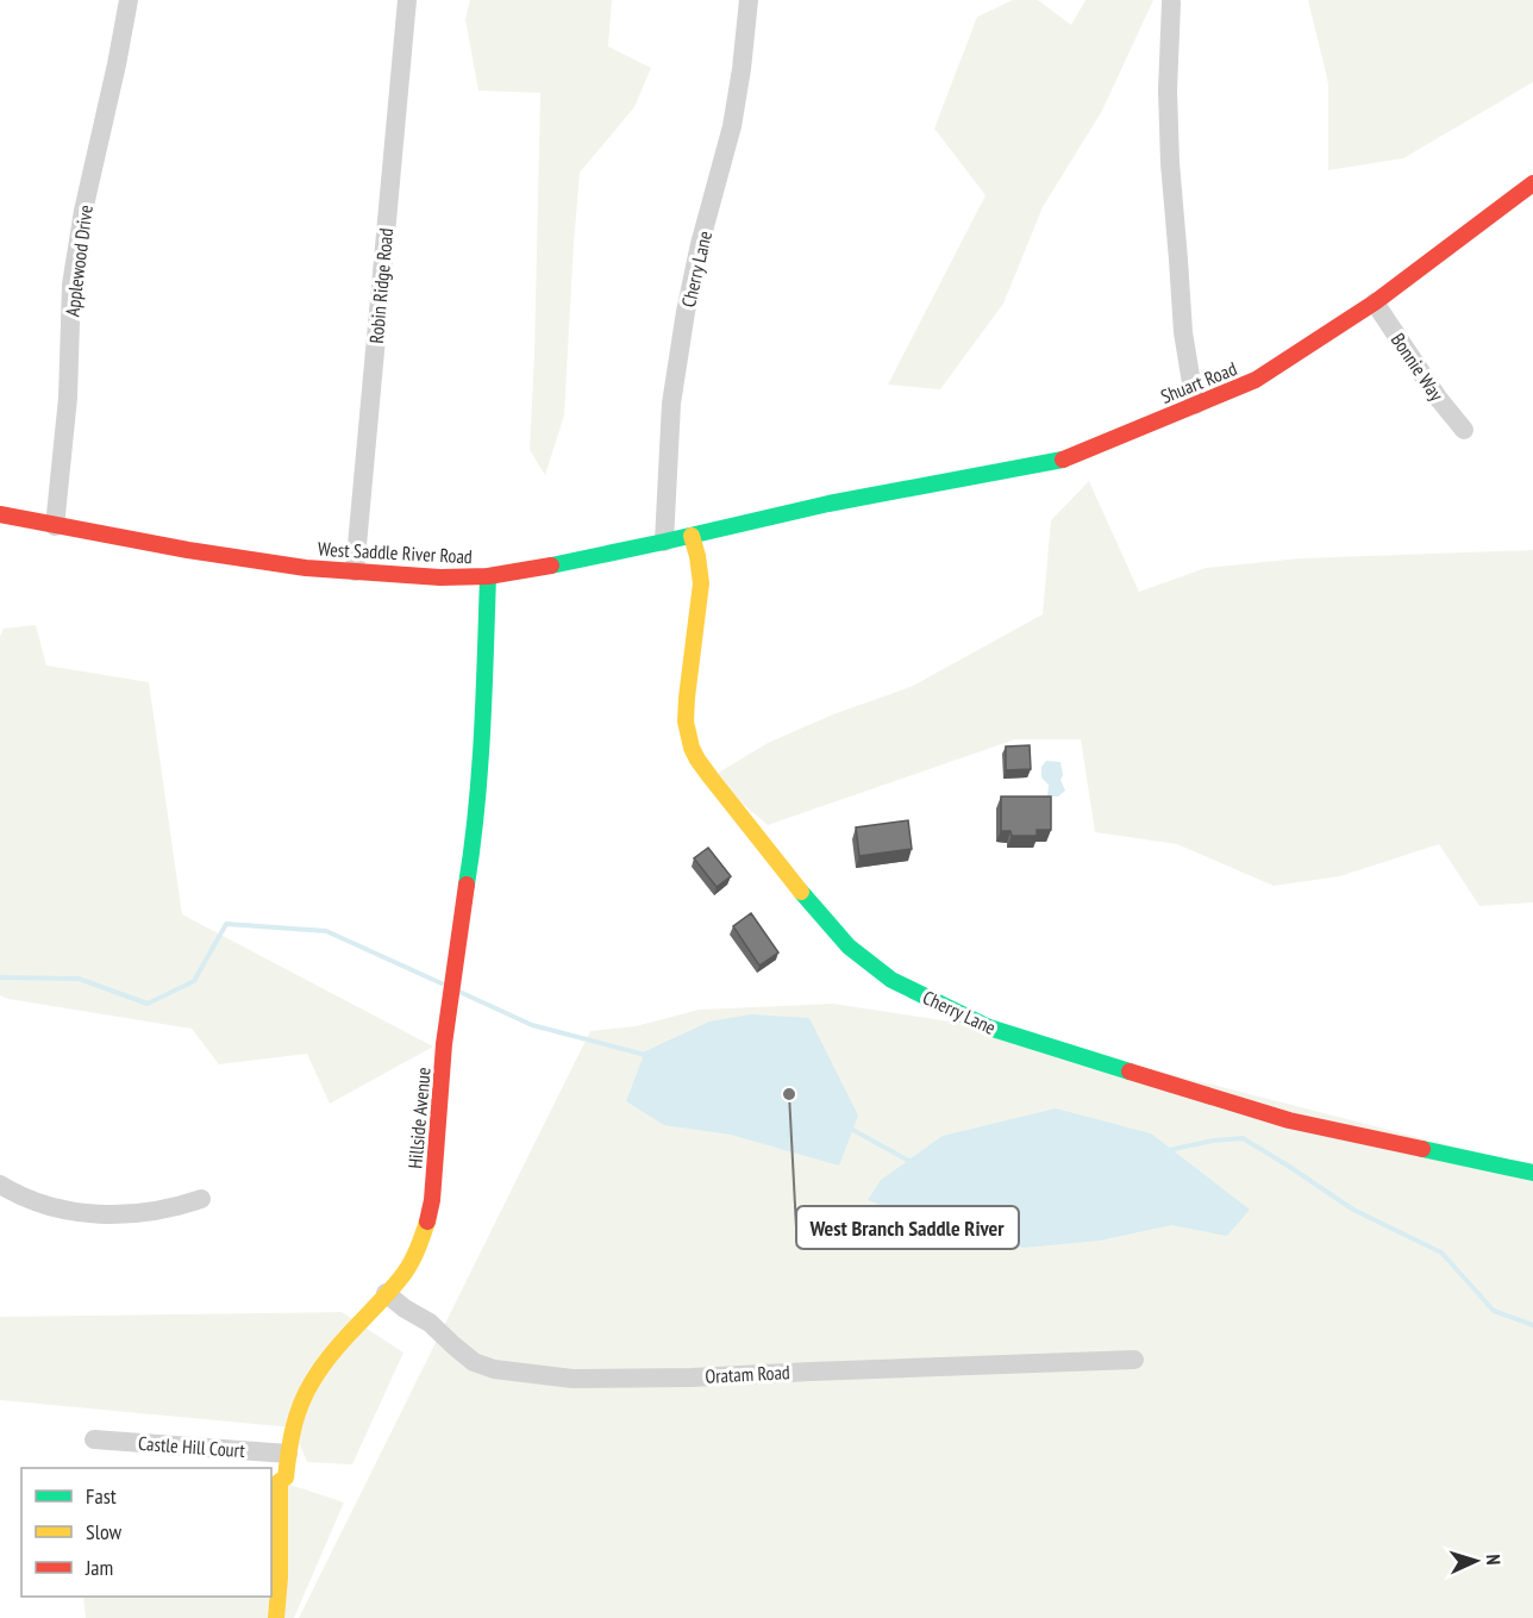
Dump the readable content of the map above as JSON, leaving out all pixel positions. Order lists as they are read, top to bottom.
{
  "streets": {
    "street": [
      "Applewood Drive",
      "Cherry Lane",
      "Robin Ridge Road",
      "Bonnie Way",
      "Shuart Road",
      "West Saddle River Road",
      "Hillside Avenue",
      "Oratam Road",
      "Castle Hill Court"
    ]
  },
  "crossings": [
    ["Applewood Drive", "West Saddle River Road"],
    ["Cherry Lane", "West Saddle River Road"],
    ["Robin Ridge Road", "West Saddle River Road"],
    ["Bonnie Way", "Shuart Road"],
    ["Shuart Road", "West Saddle River Road"],
    ["West Saddle River Road", "Hillside Avenue"],
    ["Hillside Avenue", "Oratam Road"],
    ["Hillside Avenue", "Castle Hill Court"]
  ],
  "places": ["West Branch Saddle River"],
  "legend": ["Fast", "Slow", "Jam"],
  "north": "right"
}
